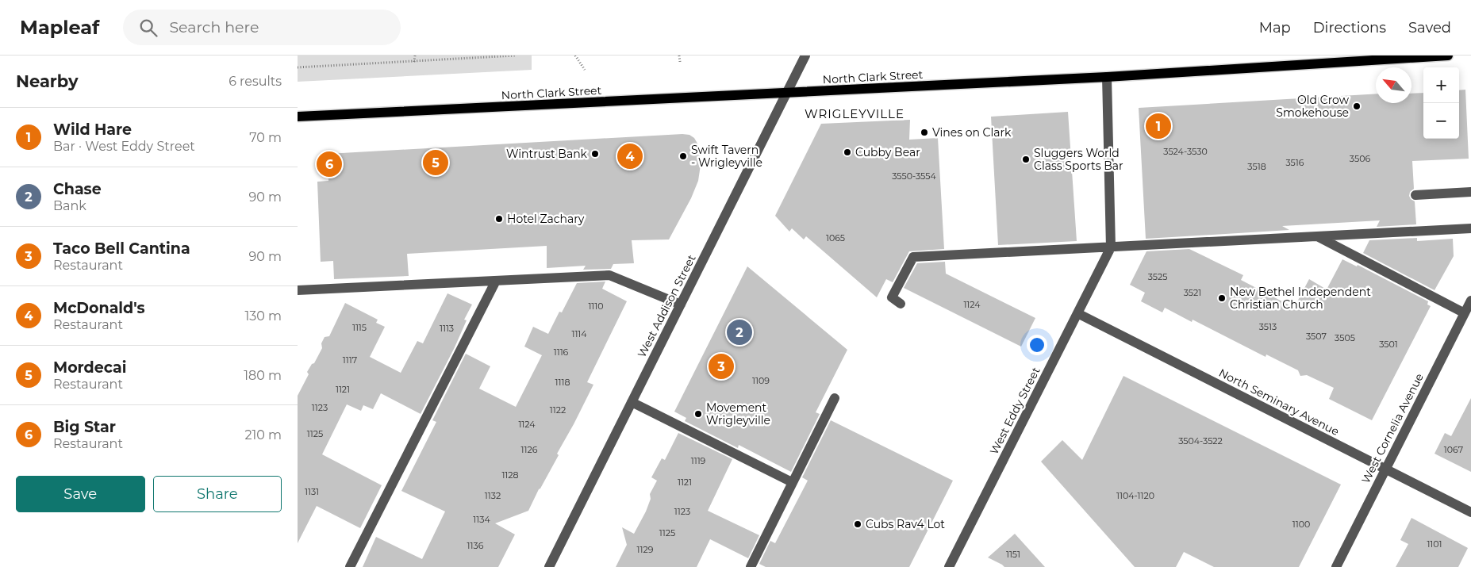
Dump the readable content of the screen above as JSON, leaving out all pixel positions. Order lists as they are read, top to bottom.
{
  "streets": {
    "main road": ["North Clark Street"],
    "street": [
      "West Addison Street",
      "North Seminary Avenue",
      "West Eddy Street",
      "West Cornelia Avenue"
    ]
  },
  "crossings": [
    ["North Clark Street", "West Addison Street"],
    ["North Clark Street", "West Eddy Street"],
    ["North Seminary Avenue", "West Eddy Street"],
    ["North Seminary Avenue", "West Cornelia Avenue"]
  ],
  "districts": ["WRIGLEYVILLE"],
  "places": [
    "Old Crow Smokehouse",
    "Vines on Clark",
    "Cubby Bear",
    "Wintrust Bank",
    "Swift Tavern - Wrigleyville",
    "Sluggers World Class Sports Bar",
    "Hotel Zachary",
    "New Bethel Independent Christian Church",
    "Movement Wrigleyville",
    "Cubs Rav4 Lot"
  ],
  "house_numbers": [
    "3524-3530",
    "3506",
    "3516",
    "3518",
    "3550-3554",
    "1065",
    "3525",
    "3521",
    "1124",
    "1110",
    "3513",
    "1115",
    "1113",
    "1114",
    "3507",
    "3505",
    "3501",
    "1116",
    "1117",
    "1109",
    "1118",
    "1121",
    "1123",
    "1122",
    "1124",
    "1125",
    "3504-3522",
    "1126",
    "1067",
    "1119",
    "1128",
    "1121",
    "1131",
    "1132",
    "1104-1120",
    "1123",
    "1134",
    "1100",
    "1125",
    "1101",
    "1136",
    "1129",
    "1151"
  ],
  "north": "top left",
  "page": {
    "header": "Mapleaf",
    "search": "Search here",
    "nav": ["Map", "Directions", "Saved"],
    "heading": ["Nearby", "6 results"],
    "map_buttons": ["+", "−"],
    "list": [
      {
        "mark": "1",
        "name": "Wild Hare",
        "note": "Bar · West Eddy Street",
        "value": "70 m"
      },
      {
        "mark": "2",
        "name": "Chase",
        "note": "Bank",
        "value": "90 m"
      },
      {
        "mark": "3",
        "name": "Taco Bell Cantina",
        "note": "Restaurant",
        "value": "90 m"
      },
      {
        "mark": "4",
        "name": "McDonald's",
        "note": "Restaurant",
        "value": "130 m"
      },
      {
        "mark": "5",
        "name": "Mordecai",
        "note": "Restaurant",
        "value": "180 m"
      },
      {
        "mark": "6",
        "name": "Big Star",
        "note": "Restaurant",
        "value": "210 m"
      }
    ],
    "pins": [
      "1",
      "4",
      "5",
      "6",
      "2",
      "3"
    ],
    "buttons": ["Save", "Share"]
  }
}
